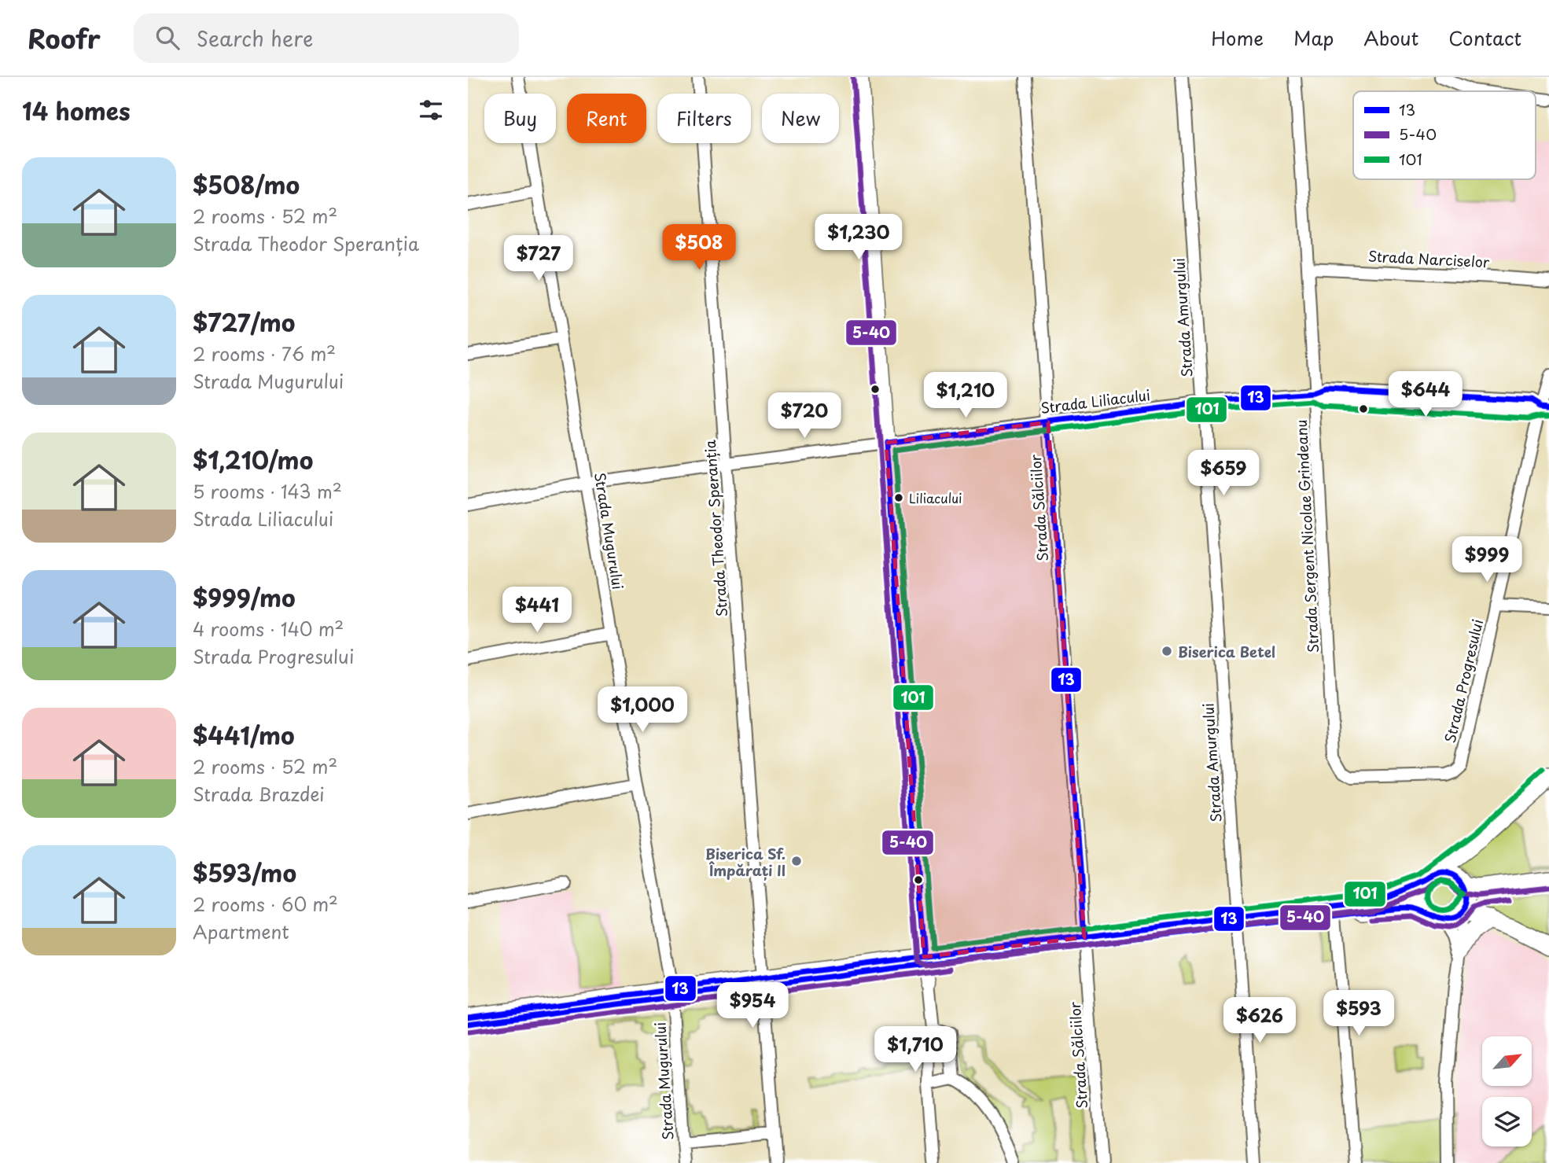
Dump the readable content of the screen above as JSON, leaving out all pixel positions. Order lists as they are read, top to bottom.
{
  "streets": {
    "street": [
      "Strada Narciselor",
      "Strada Amurgului",
      "Strada Liliacului",
      "Strada Sălciilor",
      "Strada Theodor Speranția",
      "Strada Mugurului",
      "Strada Sergent Nicolae Grindeanu",
      "Strada Progresului"
    ]
  },
  "crossings": [
    ["Strada Narciselor", "Strada Sergent Nicolae Grindeanu"],
    ["Strada Amurgului", "Strada Liliacului"],
    ["Strada Liliacului", "Strada Sălciilor"],
    ["Strada Liliacului", "Strada Theodor Speranția"],
    ["Strada Liliacului", "Strada Mugurului"],
    ["Strada Liliacului", "Strada Sergent Nicolae Grindeanu"],
    ["Strada Liliacului", "Strada Progresului"],
    ["Strada Sergent Nicolae Grindeanu", "Strada Progresului"]
  ],
  "places": ["Liliacului", "Biserica Betel", "Biserica Sf. Împărați II"],
  "lines": ["transit line 5-40", "transit line 13", "transit line 101"],
  "legend": ["13", "5-40", "101"],
  "north": "top right",
  "page": {
    "header": "Roofr",
    "search": "Search here",
    "nav": [
      "Home",
      "Map",
      "About",
      "Contact"
    ],
    "heading": "14 homes",
    "chip": [
      "Buy",
      "Rent",
      "Filters",
      "New"
    ],
    "list": [
      {
        "name": "$508/mo",
        "note": "2 rooms · 52 m² · Strada Theodor Speranția"
      },
      {
        "name": "$727/mo",
        "note": "2 rooms · 76 m² · Strada Mugurului"
      },
      {
        "name": "$1,210/mo",
        "note": "5 rooms · 143 m² · Strada Liliacului"
      },
      {
        "name": "$999/mo",
        "note": "4 rooms · 140 m² · Strada Progresului"
      },
      {
        "name": "$441/mo",
        "note": "2 rooms · 52 m² · Strada Brazdei"
      },
      {
        "name": "$593/mo",
        "note": "2 rooms · 60 m² · Apartment"
      }
    ],
    "price": [
      "$1,230",
      "$508",
      "$727",
      "$644",
      "$1,210",
      "$720",
      "$659",
      "$999",
      "$441",
      "$1,000",
      "$954",
      "$593",
      "$626",
      "$1,710"
    ]
  }
}
